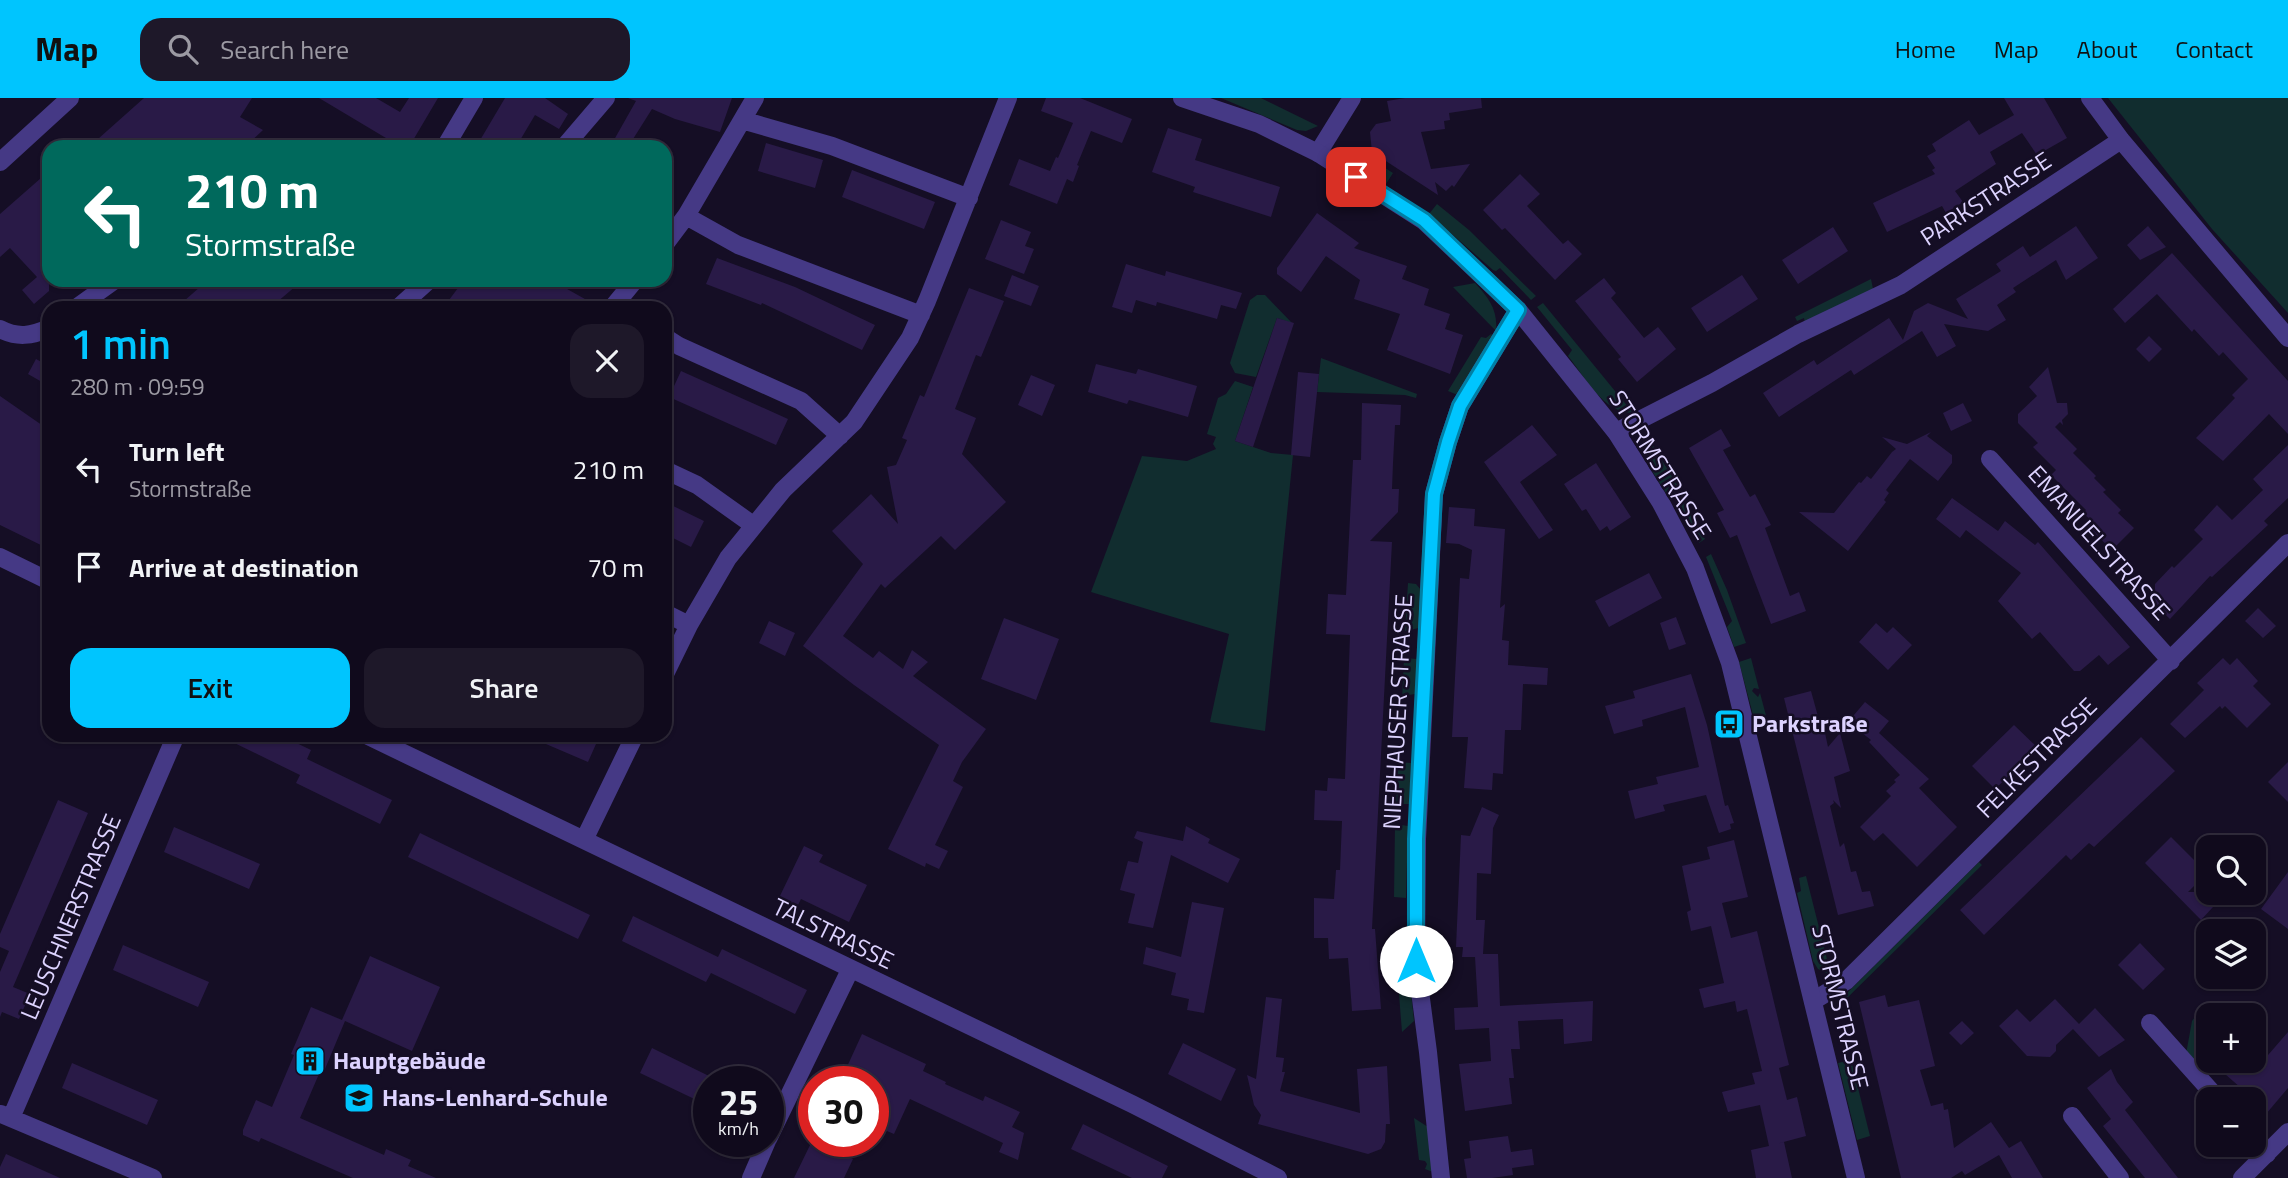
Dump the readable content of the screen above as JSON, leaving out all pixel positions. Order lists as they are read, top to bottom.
{
  "streets": {
    "street": [
      "PARKSTRASSE",
      "STORMSTRASSE",
      "EMANUELSTRASSE",
      "NIEPHAUSER STRASSE",
      "FELKESTRASSE",
      "LEUSCHNERSTRASSE",
      "TALSTRASSE"
    ]
  },
  "crossings": [
    ["PARKSTRASSE", "STORMSTRASSE"],
    ["STORMSTRASSE", "NIEPHAUSER STRASSE"],
    ["STORMSTRASSE", "FELKESTRASSE"],
    ["EMANUELSTRASSE", "FELKESTRASSE"]
  ],
  "places": {
    "bus stop": ["Parkstraße"],
    "building": ["Hauptgebäude"],
    "school or university": ["Hans-Lenhard-Schule"]
  },
  "page": {
    "header": "Map",
    "search": "Search here",
    "nav": [
      "Home",
      "Map",
      "About",
      "Contact"
    ],
    "turn": ["210 m", "Stormstraße"],
    "heading": ["1 min", "280 m · 09:59"],
    "list": [
      {
        "name": "Turn left",
        "note": "Stormstraße",
        "value": "210 m"
      },
      {
        "name": "Arrive at destination",
        "value": "70 m"
      }
    ],
    "buttons": ["Exit", "Share"],
    "map_buttons": ["+", "−"],
    "speed": "25 km/h",
    "limit": "30"
  }
}
